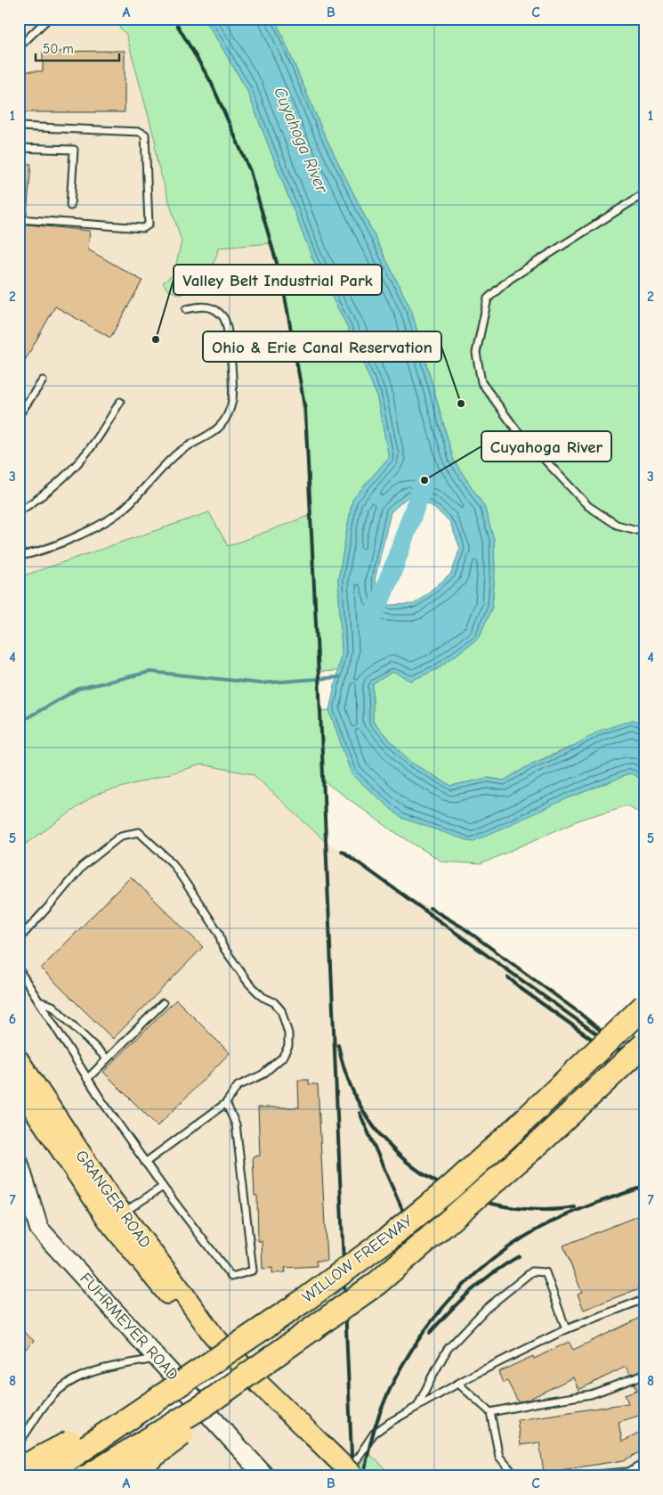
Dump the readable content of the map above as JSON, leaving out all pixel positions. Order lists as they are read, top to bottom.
{
  "streets": {
    "highway": ["WILLOW FREEWAY"],
    "main road": ["GRANGER ROAD"],
    "street": ["FUHRMEYER ROAD"]
  },
  "water": ["Cuyahoga River"],
  "places": ["Valley Belt Industrial Park", "Ohio & Erie Canal Reservation", "Cuyahoga River"],
  "scale_bar": "50 m",
  "grid": {
    "columns": ["A", "B", "C"],
    "rows": [
      "1",
      "2",
      "3",
      "4",
      "5",
      "6",
      "7",
      "8"
    ]
  }
}
